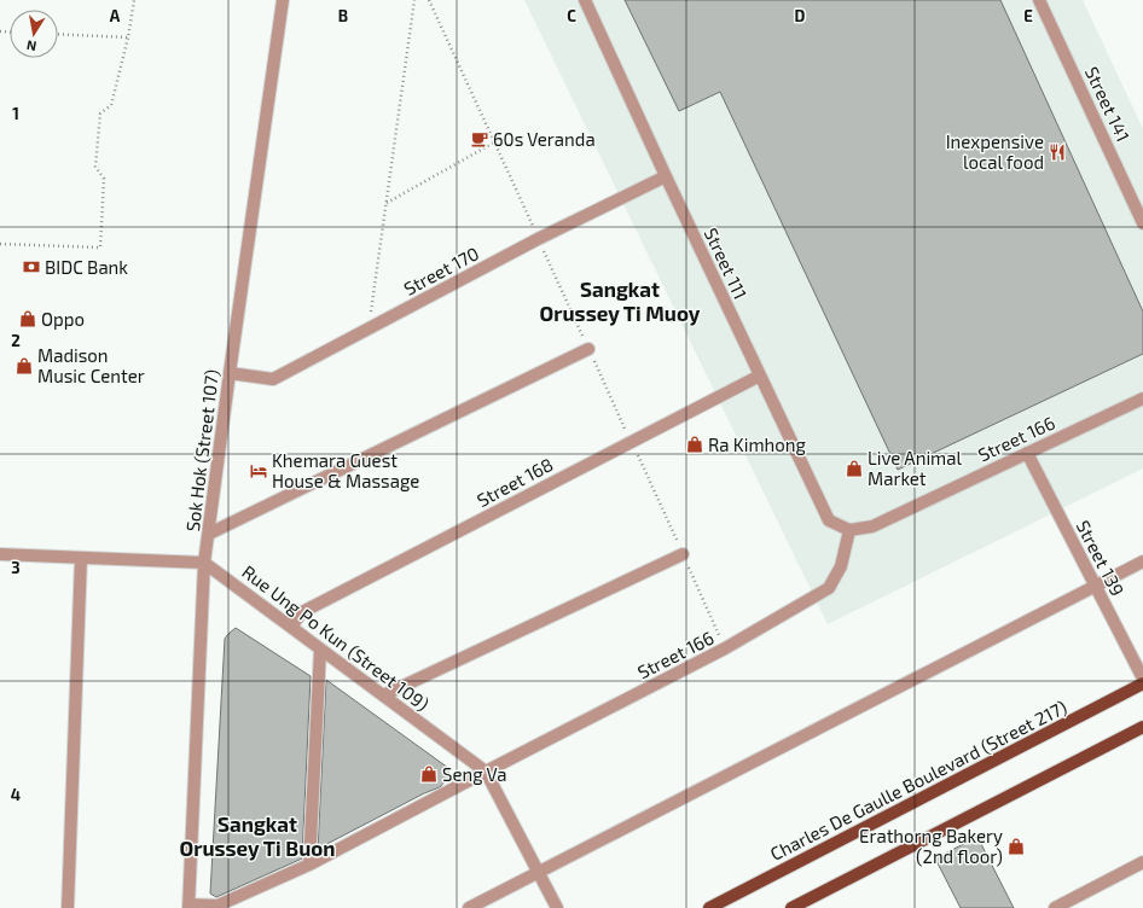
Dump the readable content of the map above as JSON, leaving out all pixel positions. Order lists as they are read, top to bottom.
{
  "streets": {
    "main road": ["Charles De Gaulle Boulevard (Street 217)"],
    "street": [
      "Street 141",
      "Street 111",
      "Street 170",
      "Street 166",
      "Sok Hok (Street 107)",
      "Street 168",
      "Street 139",
      "Rue Ung Po Kun (Street 109)"
    ]
  },
  "crossings": [
    ["Street 111", "Street 170"],
    ["Street 111", "Street 166"],
    ["Street 111", "Street 168"],
    ["Street 170", "Sok Hok (Street 107)"],
    ["Street 166", "Sok Hok (Street 107)"],
    ["Street 166", "Street 139"],
    ["Street 166", "Rue Ung Po Kun (Street 109)"],
    ["Sok Hok (Street 107)", "Rue Ung Po Kun (Street 109)"],
    ["Street 168", "Rue Ung Po Kun (Street 109)"]
  ],
  "districts": ["Sangkat Orussey Ti Muoy", "Sangkat Orussey Ti Buon"],
  "places": {
    "cafe": ["60s Veranda"],
    "restaurant": ["Inexpensive local food"],
    "bank": ["BIDC Bank"],
    "shop": [
      "Oppo",
      "Madison Music Center",
      "Ra Kimhong",
      "Live Animal Market",
      "Seng Va",
      "Erathorng Bakery (2nd floor)"
    ],
    "hotel": ["Khemara Guest House & Massage"]
  },
  "north": "bottom",
  "grid": {
    "columns": [
      "A",
      "B",
      "C",
      "D",
      "E"
    ],
    "rows": [
      "1",
      "2",
      "3",
      "4"
    ]
  }
}
